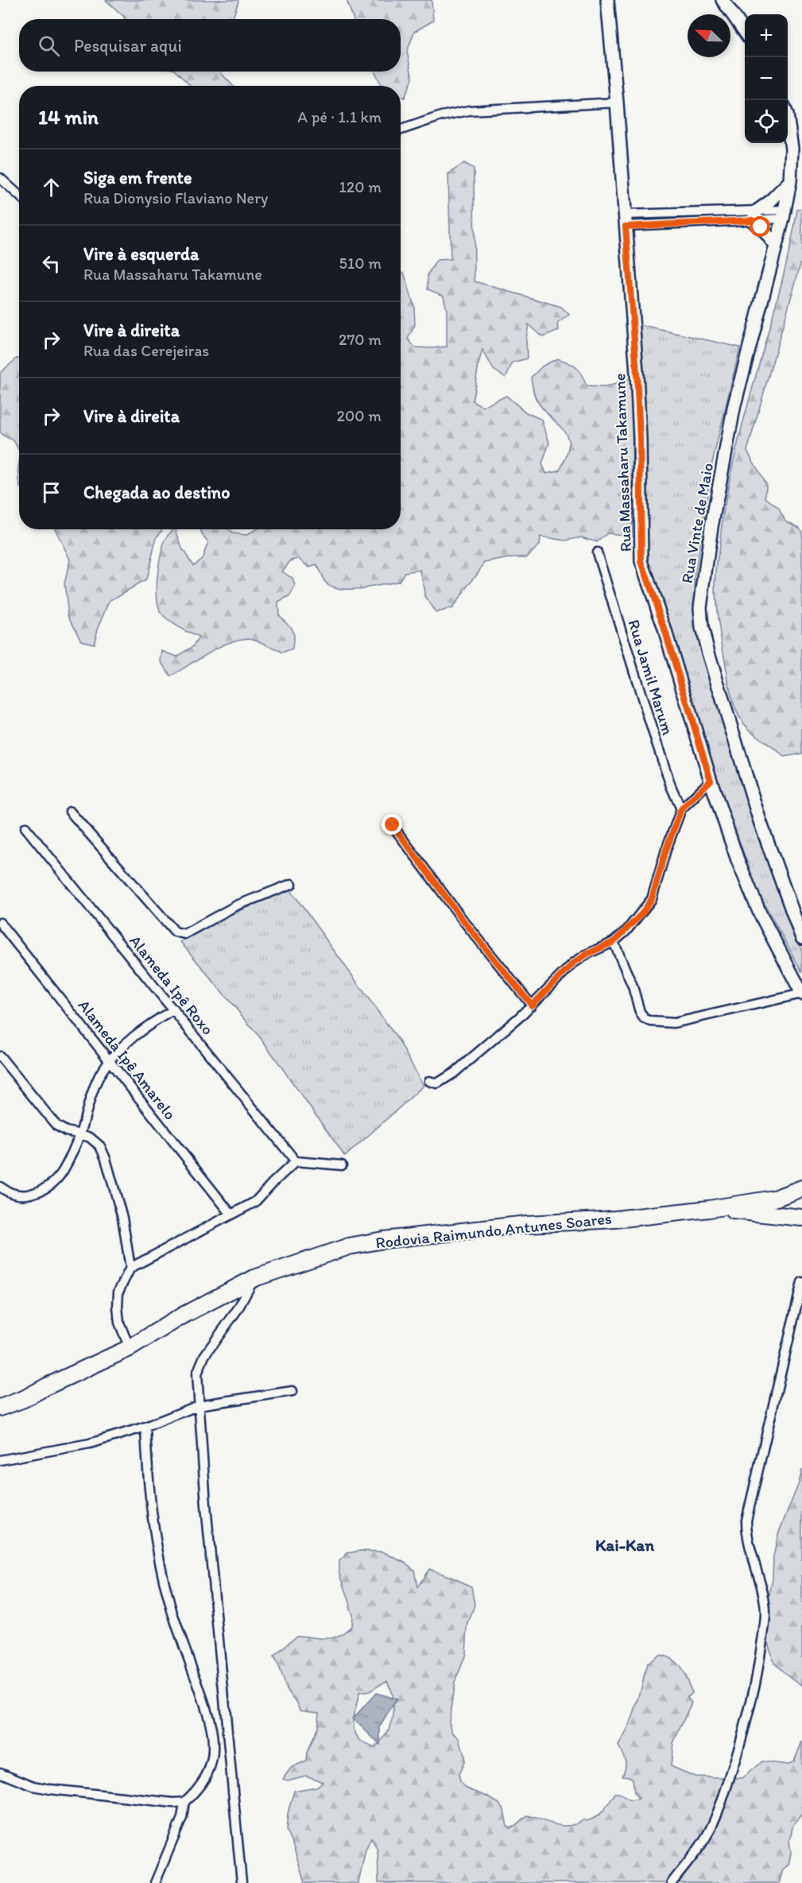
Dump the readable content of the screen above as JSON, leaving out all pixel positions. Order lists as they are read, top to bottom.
{
  "streets": {
    "highway": ["Rodovia Raimundo Antunes Soares"],
    "street": [
      "Rua Massaharu Takamune",
      "Rua Vinte de Maio",
      "Rua Jamil Marum",
      "Alameda Ipê Roxo",
      "Alameda Ipê Amarelo"
    ]
  },
  "districts": ["Kai-Kan"],
  "north": "top left",
  "page": {
    "map_buttons": ["+", "−"],
    "search": "Pesquisar aqui",
    "heading": ["14 min", "A pé · 1.1 km"],
    "list": [
      ["Siga em frente", "Rua Dionysio Flaviano Nery", "120 m"],
      ["Vire à esquerda", "Rua Massaharu Takamune", "510 m"],
      ["Vire à direita", "Rua das Cerejeiras", "270 m"],
      ["Vire à direita", "200 m"],
      "Chegada ao destino"
    ]
  }
}
